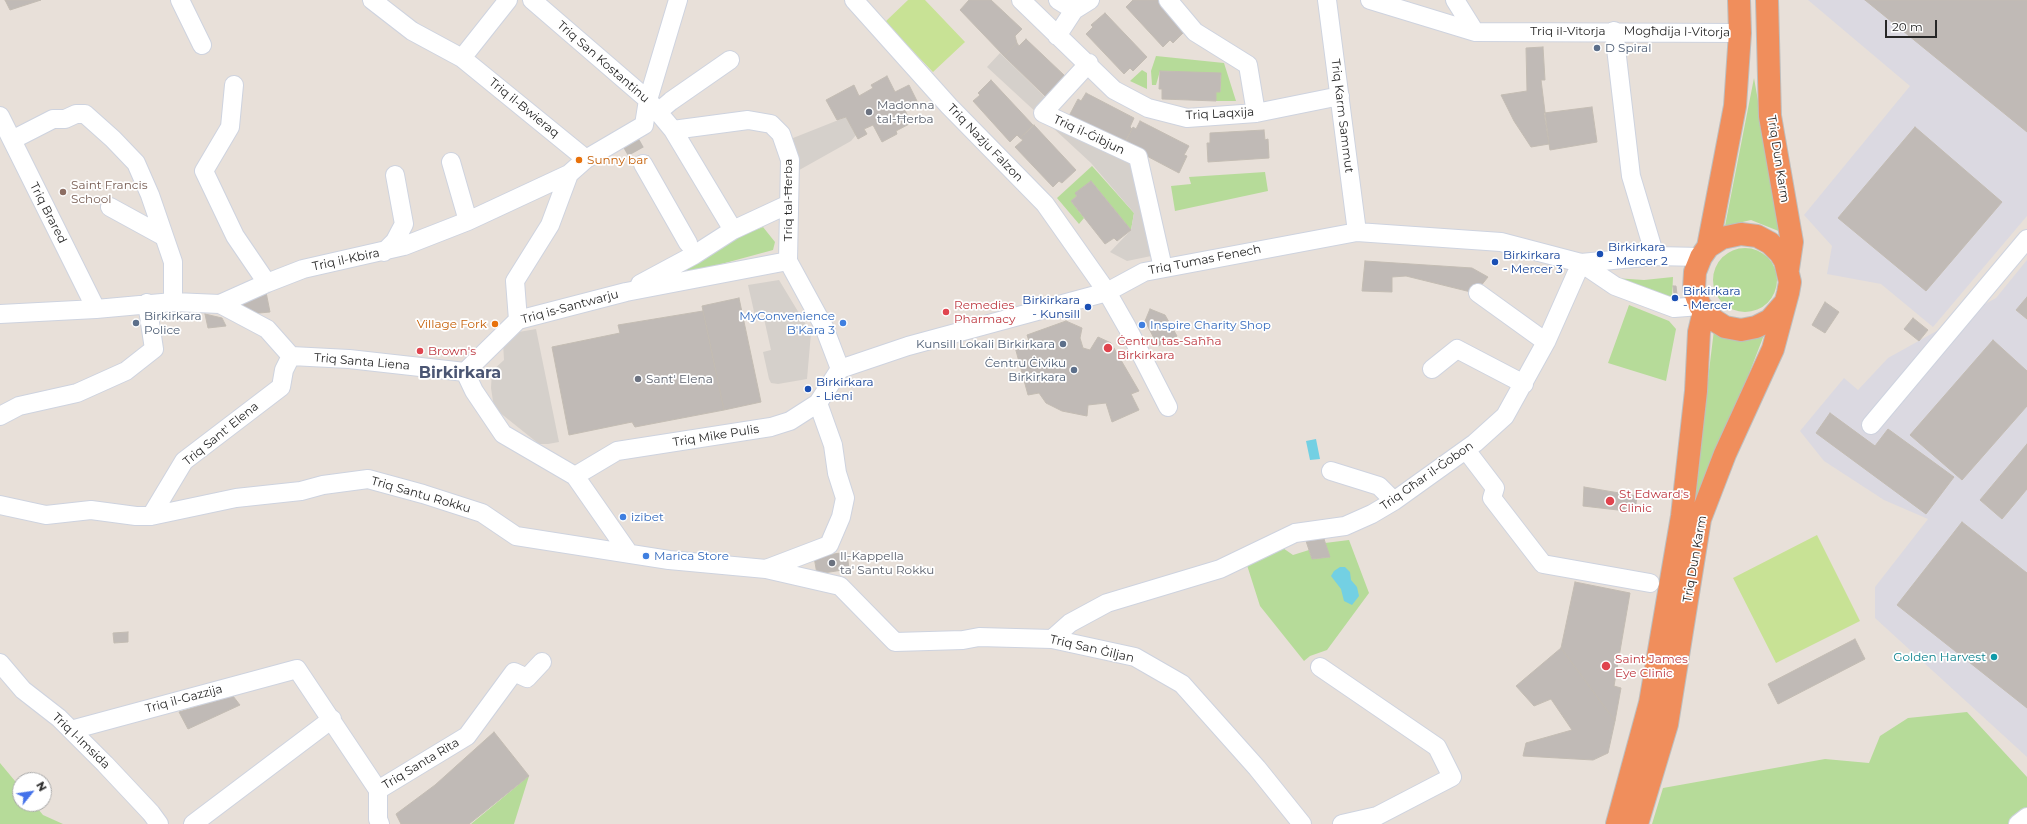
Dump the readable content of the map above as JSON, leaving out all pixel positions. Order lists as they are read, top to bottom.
{
  "streets": {
    "highway": ["Triq Dun Karm"],
    "street": [
      "Triq il-Vitorja",
      "Mogħdija l-Vitorja",
      "Triq San Kostantinu",
      "Triq il-Bwieraq",
      "Triq Laqxija",
      "Triq Karm Sammut",
      "Triq il-Ġibjun",
      "Triq Nazju Falzon",
      "Triq tal-Ħerba",
      "Triq Brared",
      "Triq il-Kbira",
      "Triq Tumas Fenech",
      "Triq is-Santwarju",
      "Triq Santa Liena",
      "Triq Sant' Elena",
      "Triq Mike Pulis",
      "Triq Għar il-Ġobon",
      "Triq Santu Rokku",
      "Triq San Ġiljan",
      "Triq il-Gazzija",
      "Triq l-Imsida",
      "Triq Santa Rita"
    ]
  },
  "crossings": [
    ["Triq il-Vitorja", "Mogħdija l-Vitorja"],
    ["Triq il-Vitorja", "Triq Tumas Fenech"],
    ["Triq San Kostantinu", "Triq tal-Ħerba"],
    ["Triq San Kostantinu", "Triq il-Kbira"],
    ["Triq San Kostantinu", "Triq is-Santwarju"],
    ["Triq il-Bwieraq", "Triq il-Kbira"],
    ["Triq Laqxija", "Triq Karm Sammut"],
    ["Triq Laqxija", "Triq il-Ġibjun"],
    ["Triq Karm Sammut", "Triq Tumas Fenech"],
    ["Triq il-Ġibjun", "Triq Tumas Fenech"],
    ["Triq Nazju Falzon", "Triq Tumas Fenech"],
    ["Triq Dun Karm", "Triq Tumas Fenech"],
    ["Triq tal-Ħerba", "Triq Tumas Fenech"],
    ["Triq tal-Ħerba", "Triq is-Santwarju"],
    ["Triq tal-Ħerba", "Triq Mike Pulis"],
    ["Triq Brared", "Triq il-Kbira"],
    ["Triq Tumas Fenech", "Triq Mike Pulis"],
    ["Triq Tumas Fenech", "Triq Għar il-Ġobon"],
    ["Triq is-Santwarju", "Triq Santa Liena"],
    ["Triq Santa Liena", "Triq Sant' Elena"],
    ["Triq Sant' Elena", "Triq Santu Rokku"],
    ["Triq Għar il-Ġobon", "Triq San Ġiljan"],
    ["Triq Santu Rokku", "Triq San Ġiljan"],
    ["Triq il-Gazzija", "Triq l-Imsida"]
  ],
  "districts": ["Birkirkara"],
  "places": [
    "D Spiral",
    "Madonna tal-Ħerba",
    "Sunny bar",
    "Saint Francis School",
    "Birkirkara - Mercer 2",
    "Birkirkara - Mercer 3",
    "Birkirkara - Mercer",
    "Birkirkara - Kunsill",
    "Remedies Pharmacy",
    "Birkirkara Police",
    "MyConvenience B'Kara 3",
    "Village Fork",
    "Inspire Charity Shop",
    "Kunsill Lokali Birkirkara",
    "Ċentru tas-Saħħa Birkirkara",
    "Brown's",
    "Ċentru Ċiviku Birkirkara",
    "Sant' Elena",
    "Birkirkara - Lieni",
    "St Edward's Clinic",
    "izibet",
    "Marica Store",
    "Il-Kappella ta' Santu Rokku",
    "Golden Harvest",
    "Saint James Eye Clinic"
  ],
  "scale_bar": "20 m",
  "north": "top right"
}
